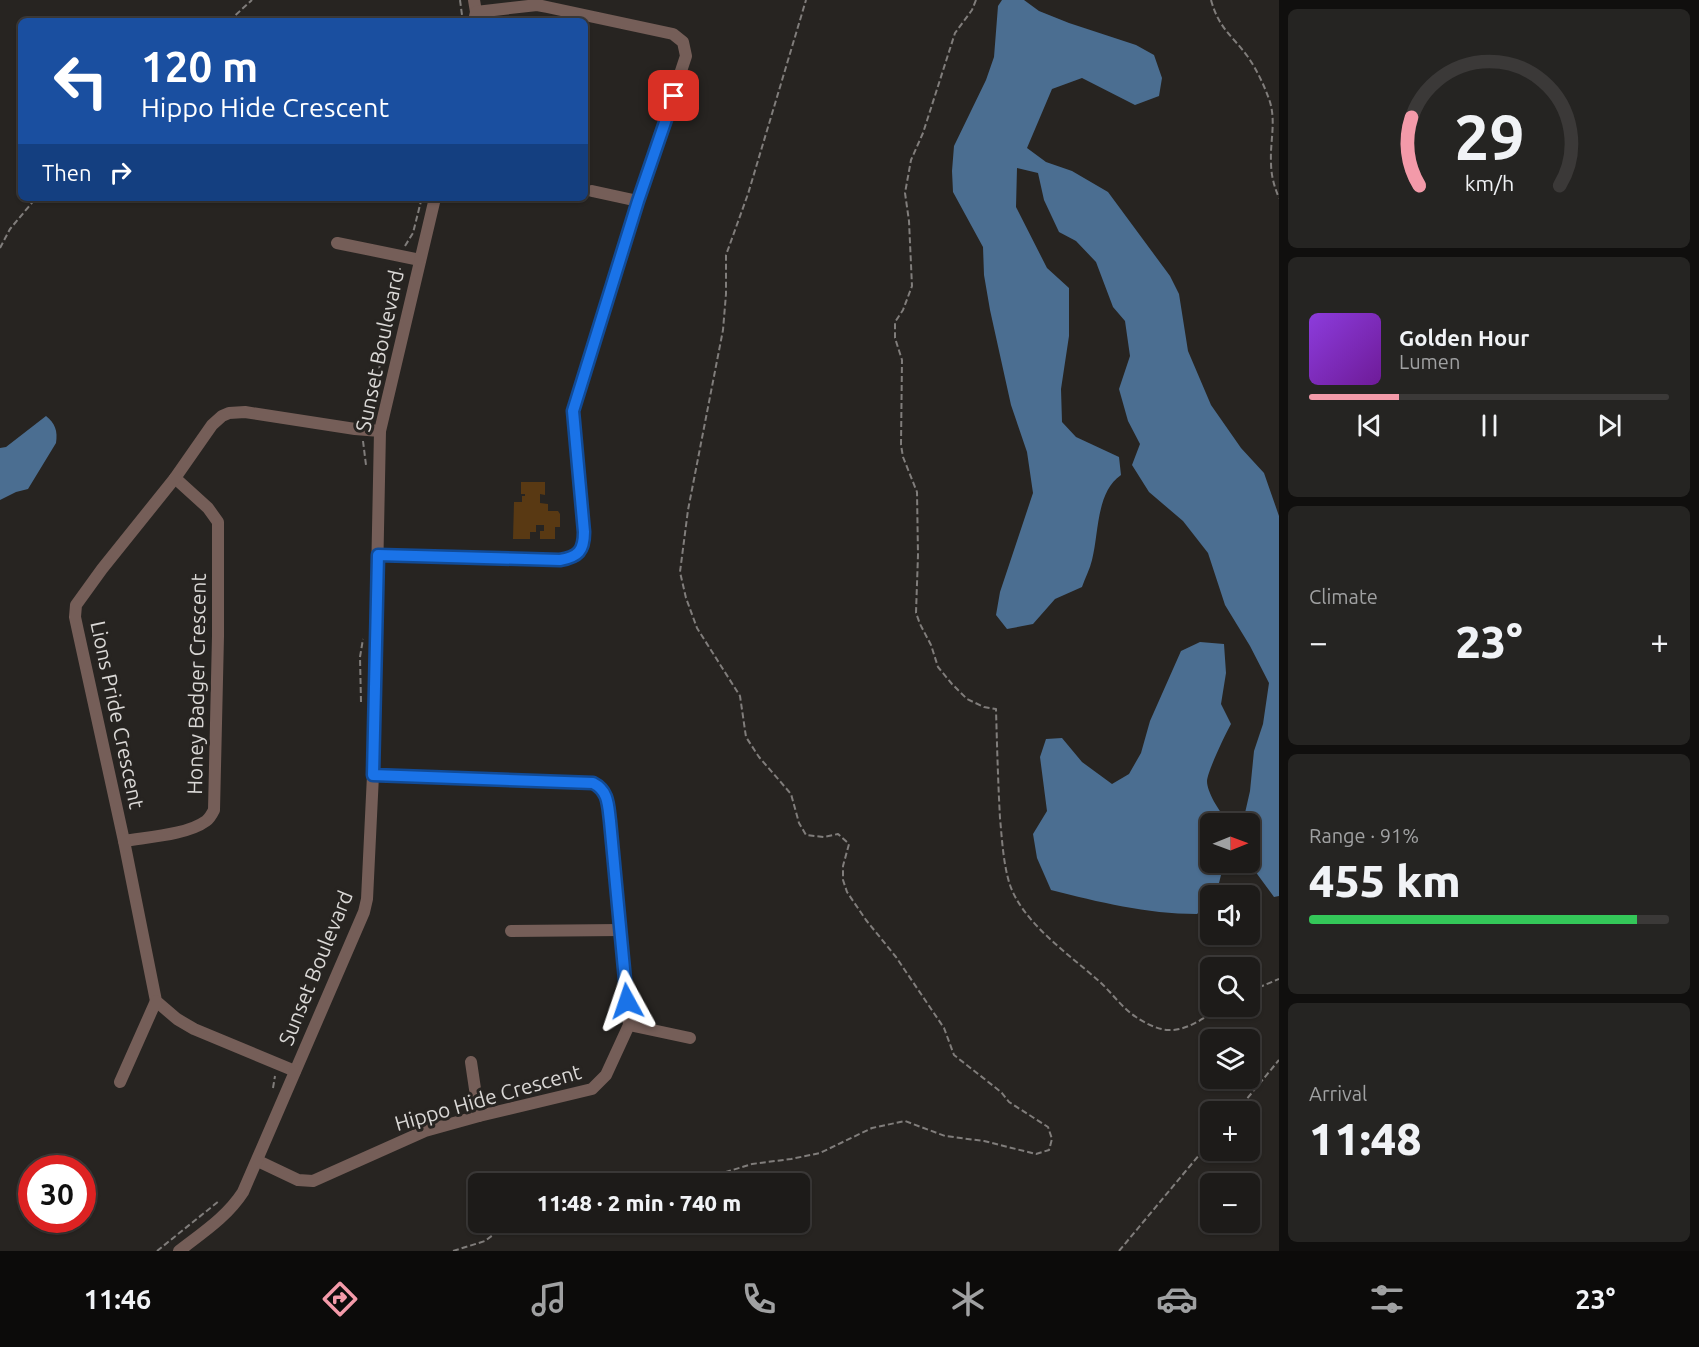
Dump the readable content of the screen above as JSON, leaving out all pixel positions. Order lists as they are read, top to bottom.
{
  "streets": {
    "street": [
      "Sunset Boulevard",
      "Honey Badger Crescent",
      "Lions Pride Crescent",
      "Hippo Hide Crescent"
    ]
  },
  "crossings": [
    ["Sunset Boulevard", "Lions Pride Crescent"],
    ["Sunset Boulevard", "Hippo Hide Crescent"],
    ["Honey Badger Crescent", "Lions Pride Crescent"]
  ],
  "north": "right",
  "page": {
    "turn": ["120 m", "Hippo Hide Crescent"],
    "then": "Then",
    "song": ["Golden Hour", "Lumen"],
    "tile": [
      "Climate",
      ["Range · 91%", "455 km"],
      ["Arrival", "11:48"]
    ],
    "heat": ["−", "23°", "+"],
    "map_buttons": ["+", "−"],
    "limit": "30",
    "trip": "11:48 · 2 min · 740 m",
    "tabs": ["11:46", "23°"],
    "gauge": ["29", "km/h"]
  }
}
